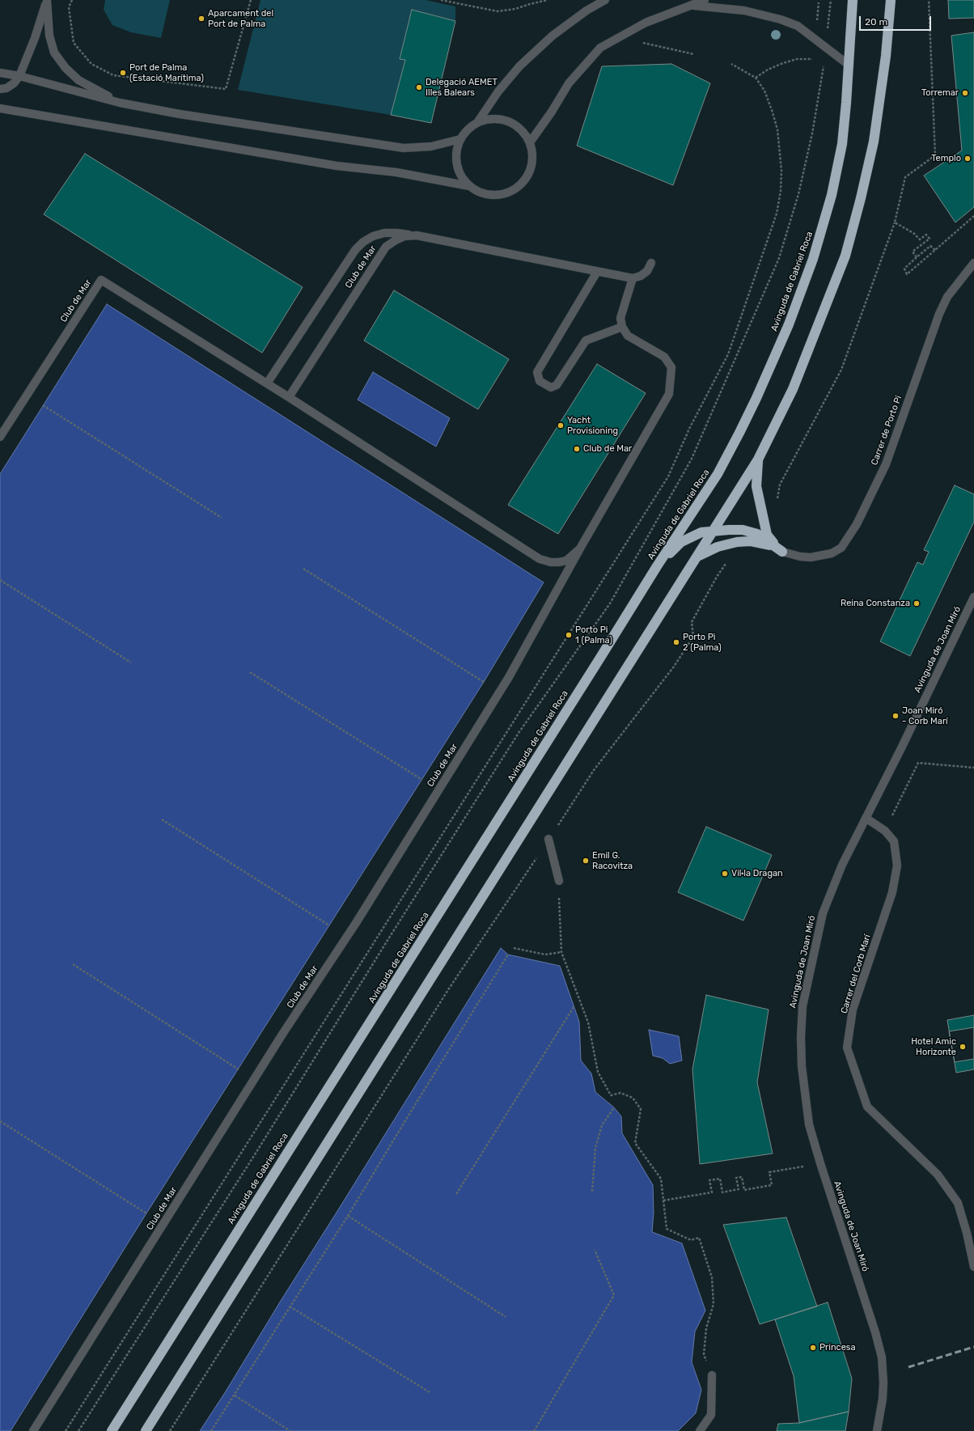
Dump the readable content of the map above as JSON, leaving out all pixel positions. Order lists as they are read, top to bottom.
{
  "streets": {
    "highway": ["Avinguda de Gabriel Roca"],
    "street": [
      "Club de Mar",
      "Carrer de Porto Pi",
      "Avinguda de Joan Miró",
      "Carrer del Corb Marí"
    ]
  },
  "crossings": [
    ["Avinguda de Joan Miró", "Carrer del Corb Marí"]
  ],
  "places": [
    "Aparcament del Port de Palma",
    "Port de Palma (Estació Marítima)",
    "Delegació AEMET Illes Balears",
    "Torremar",
    "Templo",
    "Yacht Provisioning",
    "Club de Mar",
    "Reina Constanza",
    "Porto Pi 1 (Palma)",
    "Porto Pi 2 (Palma)",
    "Joan Miró - Corb Marí",
    "Emil G. Racovitza",
    "Vil·la Dragan",
    "Hotel Amic Horizonte",
    "Princesa"
  ],
  "scale_bar": "20 m"
}
